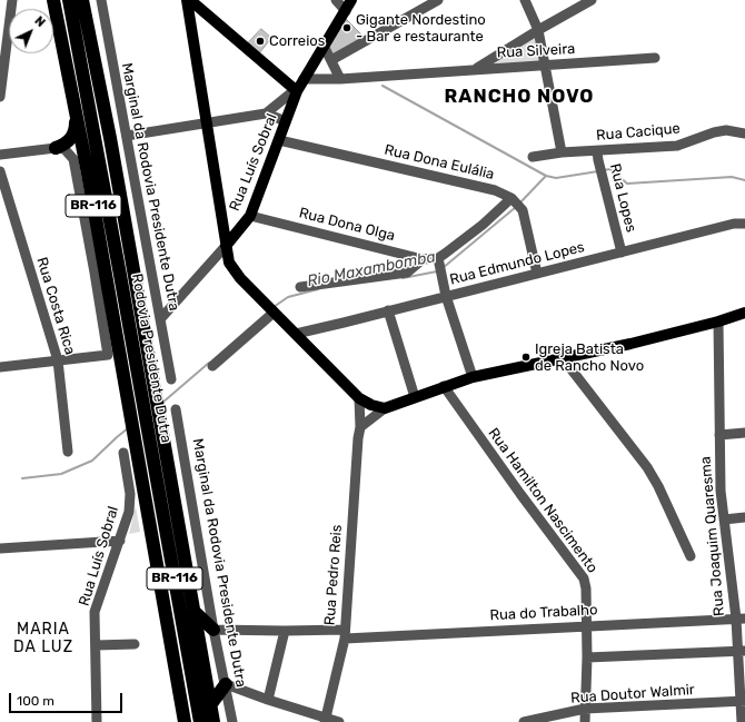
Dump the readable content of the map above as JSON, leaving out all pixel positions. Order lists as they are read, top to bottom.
{
  "streets": {
    "highway": ["BR-116", "Rodovia Presidente Dutra"],
    "main road": ["Rua Luís Sobral"],
    "street": [
      "Rua Silveira",
      "Rua Cacique",
      "Rua Dona Eulália",
      "Marginal da Rodovia Presidente Dutra",
      "Rua Lopes",
      "Rua Dona Olga",
      "Rua Edmundo Lopes",
      "Rua Costa Rica",
      "Rua Hamilton Nascimento",
      "Rua Joaquim Quaresma",
      "Rua Pedro Reis",
      "Rua do Trabalho",
      "Rua Doutor Walmir"
    ]
  },
  "crossings": [
    ["Rua Silveira", "Rua Luís Sobral"],
    ["Rua Cacique", "Rua Lopes"],
    ["Rua Luís Sobral", "Rua Dona Eulália"],
    ["Rua Luís Sobral", "Marginal da Rodovia Presidente Dutra"],
    ["Rua Luís Sobral", "Rua Dona Olga"],
    ["Rua Dona Eulália", "Rua Edmundo Lopes"],
    ["Marginal da Rodovia Presidente Dutra", "Rua do Trabalho"],
    ["Rua Lopes", "Rua Edmundo Lopes"],
    ["Rua Hamilton Nascimento", "Rua do Trabalho"],
    ["Rua Hamilton Nascimento", "Rua Doutor Walmir"],
    ["Rua Joaquim Quaresma", "Rua do Trabalho"],
    ["Rua Joaquim Quaresma", "Rua Doutor Walmir"],
    ["Rua Pedro Reis", "Rua do Trabalho"]
  ],
  "districts": ["RANCHO NOVO", "MARIA DA LUZ"],
  "water": ["Rio Maxambomba"],
  "places": ["Gigante Nordestino - Bar e restaurante", "Correios", "Igreja Batista de Rancho Novo"],
  "scale_bar": "100 m",
  "north": "top right"
}
